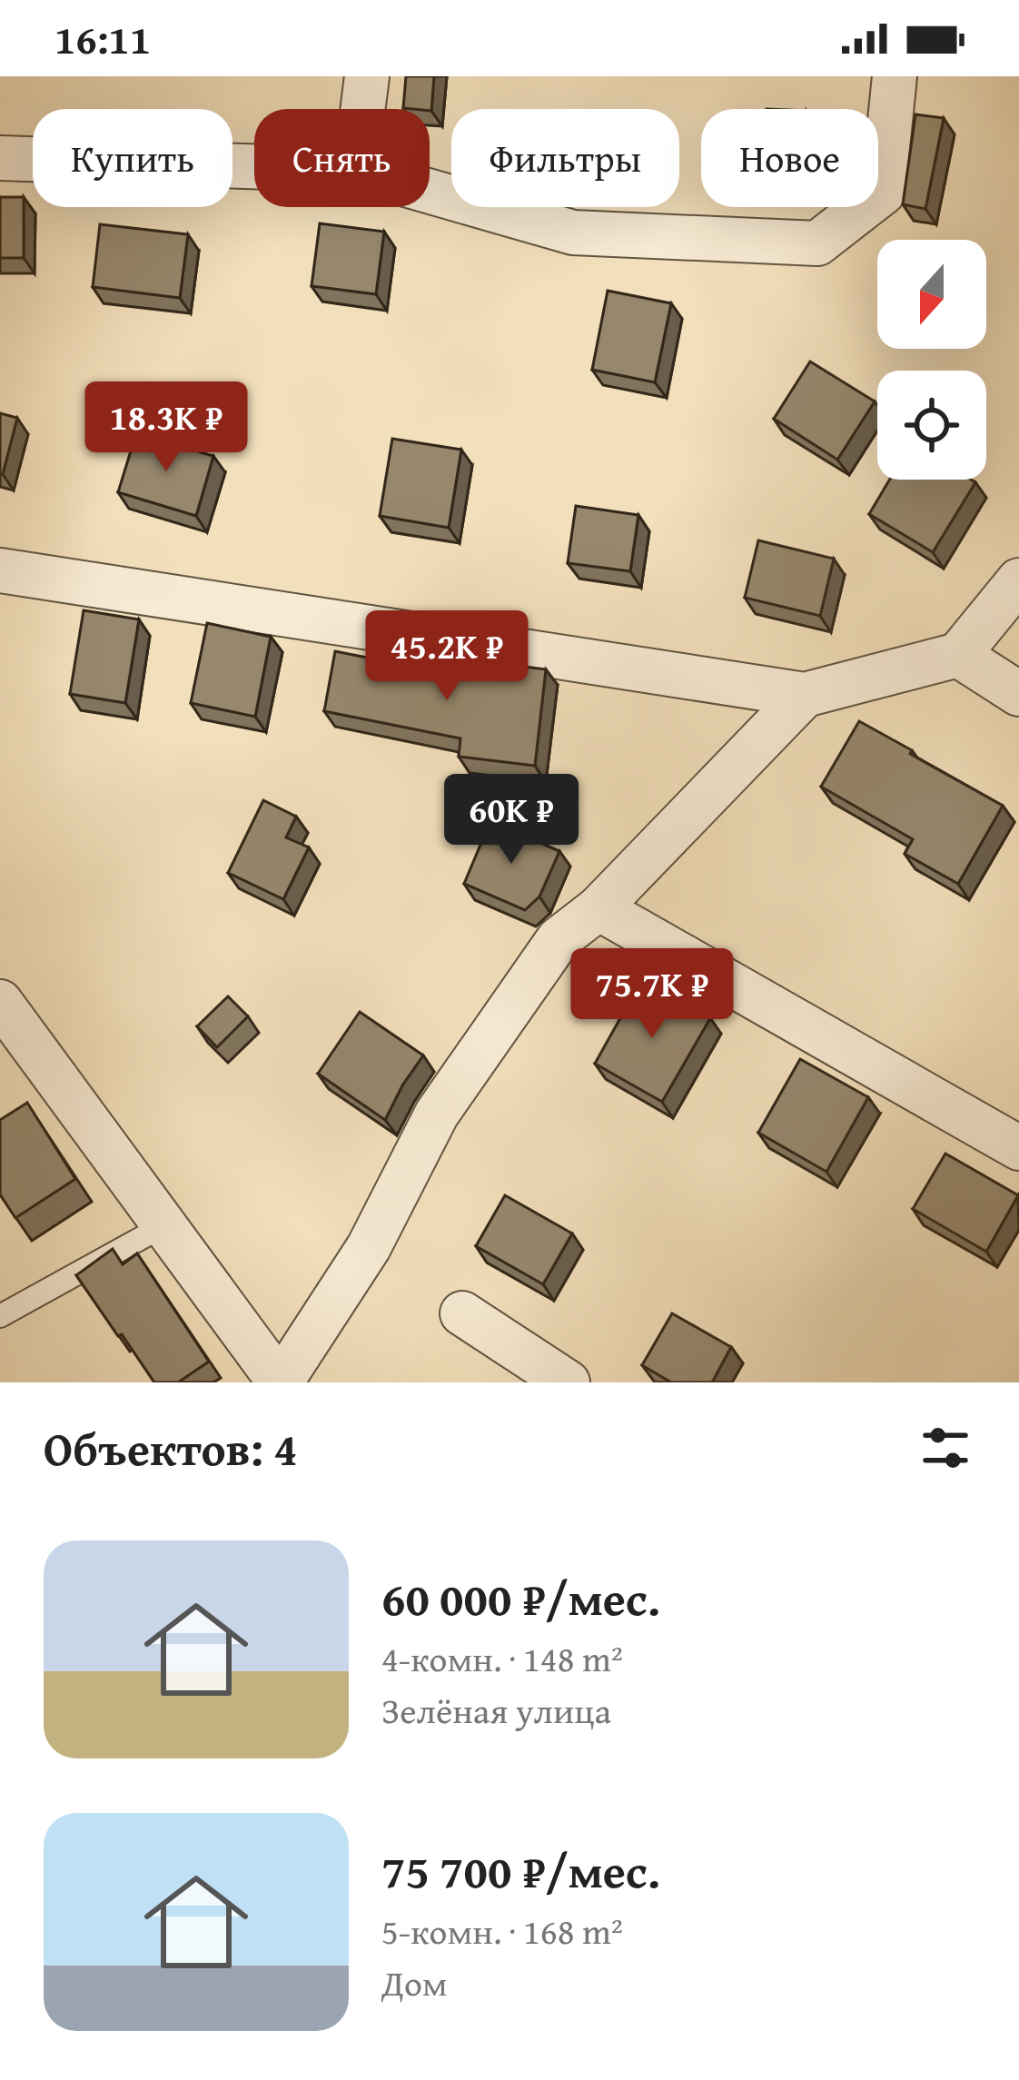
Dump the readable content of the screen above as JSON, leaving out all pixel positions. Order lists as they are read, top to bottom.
{
  "north": "bottom",
  "page": {
    "status": "16:11",
    "chip": [
      "Купить",
      "Снять",
      "Фильтры",
      "Новое"
    ],
    "price": [
      "18.3K ₽",
      "45.2K ₽",
      "60K ₽",
      "75.7K ₽"
    ],
    "heading": "Объектов: 4",
    "list": [
      {
        "name": "60 000 ₽/мес.",
        "note": "4-комн. · 148 m² · Зелёная улица"
      },
      {
        "name": "75 700 ₽/мес.",
        "note": "5-комн. · 168 m² · Дом"
      }
    ]
  }
}
